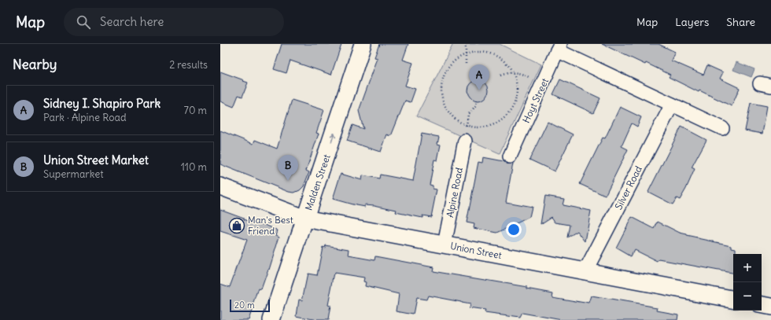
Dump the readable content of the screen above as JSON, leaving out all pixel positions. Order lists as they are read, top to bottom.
{
  "streets": {
    "street": [
      "Hoyt Street",
      "Malden Street",
      "Silver Road",
      "Alpine Road",
      "Union Street"
    ]
  },
  "crossings": [
    ["Malden Street", "Union Street"],
    ["Silver Road", "Union Street"],
    ["Alpine Road", "Union Street"]
  ],
  "one_way": ["Malden Street"],
  "places": {
    "shop": ["Man's Best Friend"]
  },
  "scale_bar": "20 m",
  "page": {
    "header": "Map",
    "search": "Search here",
    "nav": ["Map", "Layers", "Share"],
    "heading": ["Nearby", "2 results"],
    "pins": ["A", "B"],
    "list": [
      {
        "mark": "A",
        "name": "Sidney I. Shapiro Park",
        "note": "Park · Alpine Road",
        "value": "70 m"
      },
      {
        "mark": "B",
        "name": "Union Street Market",
        "note": "Supermarket",
        "value": "110 m"
      }
    ],
    "map_buttons": ["+", "−"],
    "scale": "20 m"
  }
}
